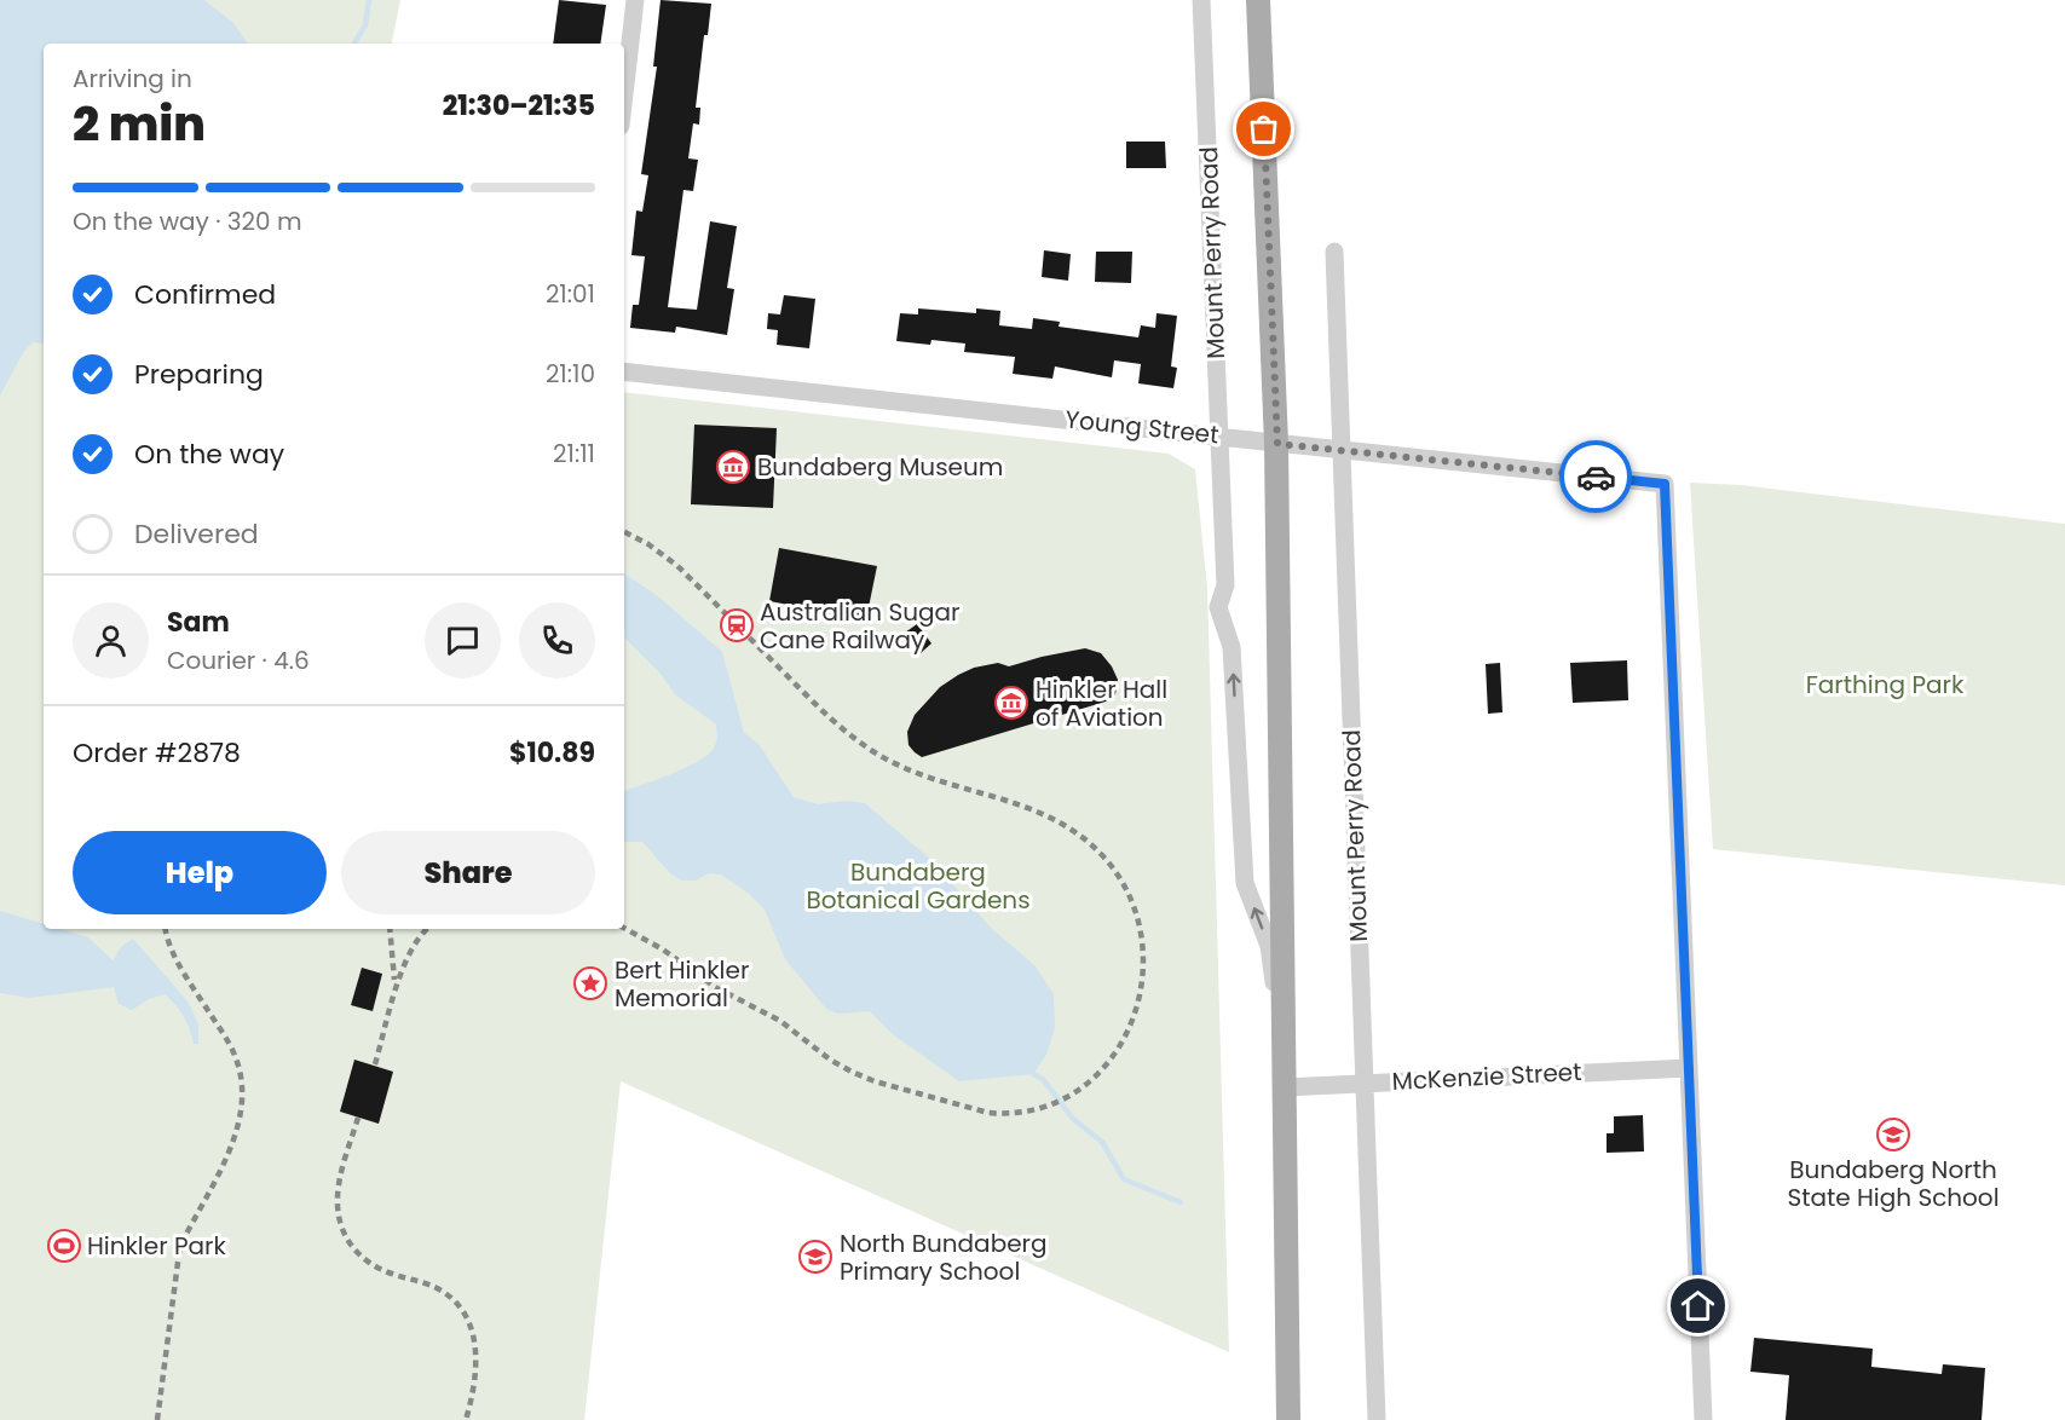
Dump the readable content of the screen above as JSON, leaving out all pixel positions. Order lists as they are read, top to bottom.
{
  "streets": {
    "main road": ["Mount Perry Road"],
    "street": ["Young Street", "McKenzie Street"]
  },
  "crossings": [
    ["Mount Perry Road", "Young Street"],
    ["Mount Perry Road", "McKenzie Street"],
    ["Young Street", "McKenzie Street"]
  ],
  "parks": ["Farthing Park", "Bundaberg Botanical Gardens"],
  "places": {
    "museum": ["Bundaberg Museum", "Hinkler Hall of Aviation"],
    "station": ["Australian Sugar Cane Railway"],
    "place": ["Bert Hinkler Memorial"],
    "school or university": ["Bundaberg North State High School", "North Bundaberg Primary School"],
    "sports": ["Hinkler Park"]
  },
  "page": {
    "heading": ["2 min", "Arriving in", "21:30–21:35"],
    "panel": [
      "Sam",
      "Courier · 4.6",
      "Order #2878",
      "$10.89"
    ],
    "bar": "On the way · 320 m",
    "list": [
      ["Confirmed", "21:01"],
      ["Preparing", "21:10"],
      ["On the way", "21:11"],
      "Delivered"
    ],
    "buttons": ["Help", "Share"]
  }
}
